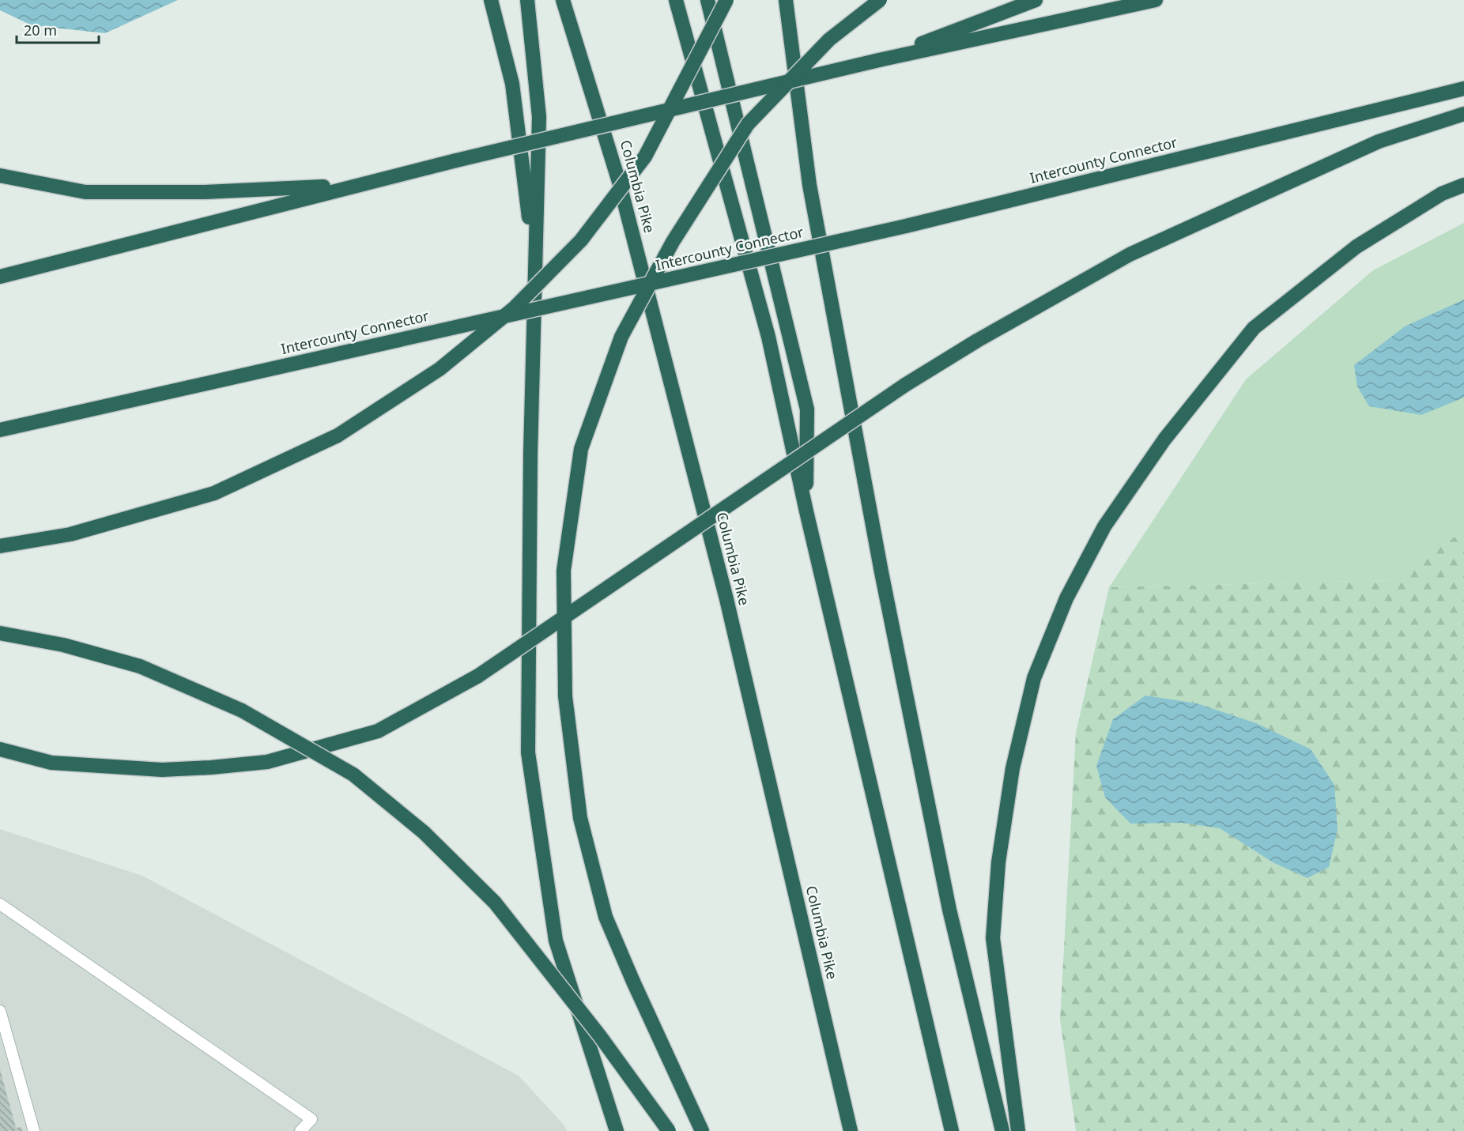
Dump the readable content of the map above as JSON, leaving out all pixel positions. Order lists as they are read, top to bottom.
{
  "streets": {
    "highway": ["Intercounty Connector", "Columbia Pike"]
  },
  "scale_bar": "20 m"
}
